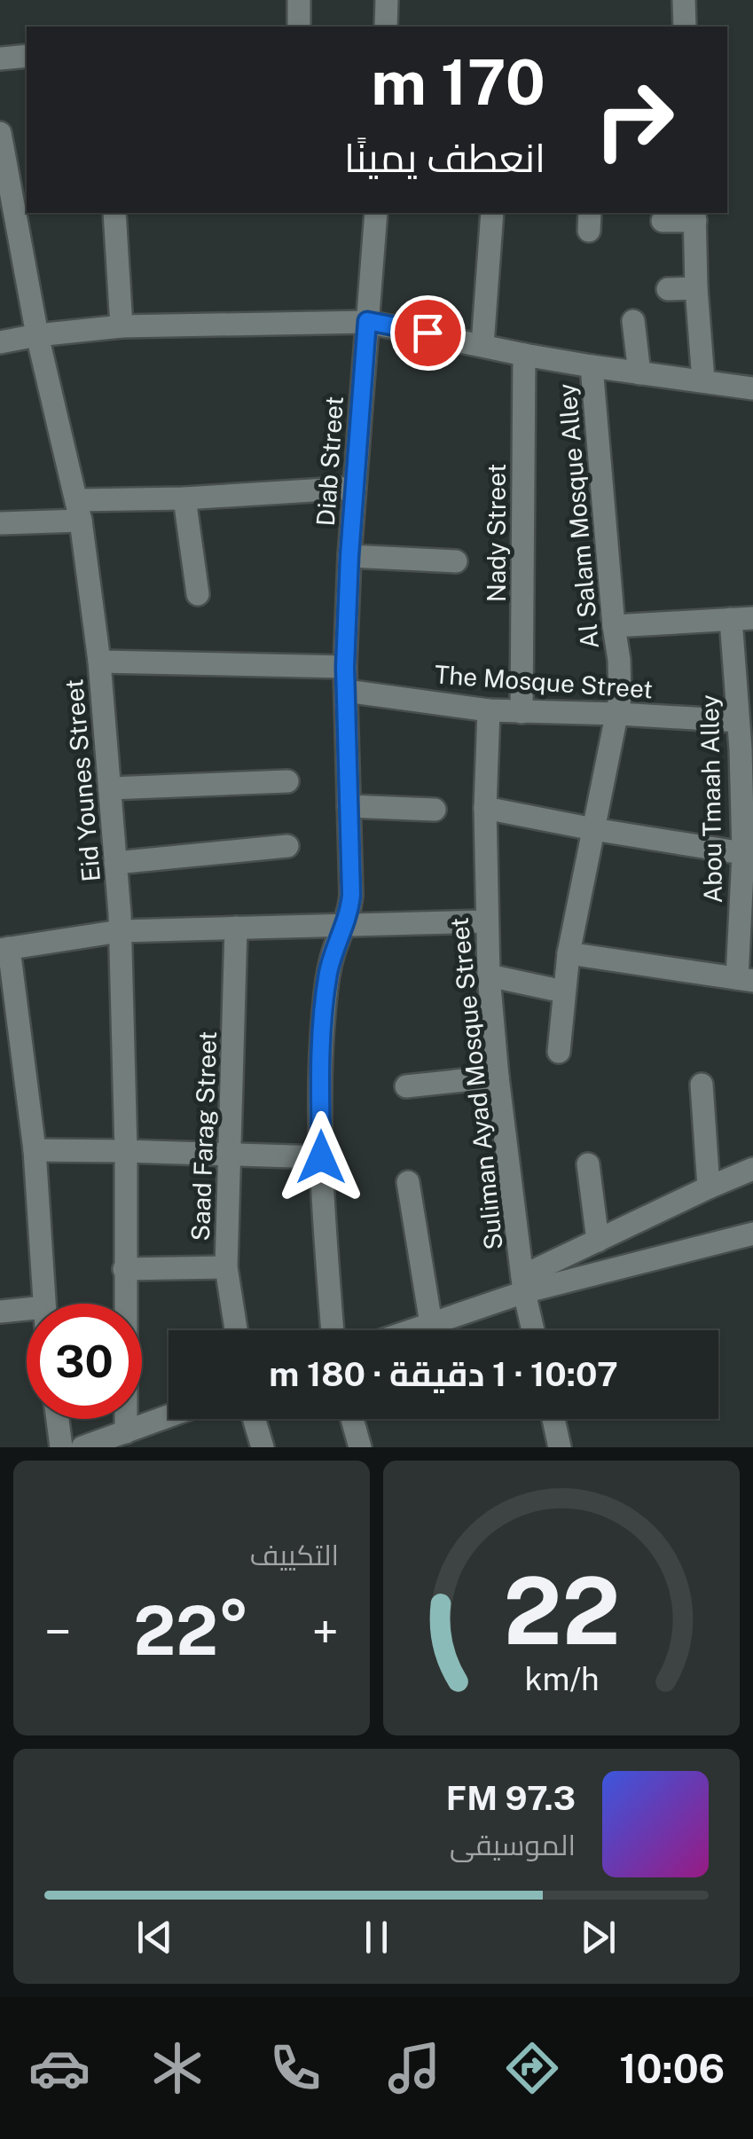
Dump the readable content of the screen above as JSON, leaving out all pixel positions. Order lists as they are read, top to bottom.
{
  "streets": {
    "street": [
      "Diab Street",
      "Al Salam Mosque Alley",
      "Nady Street",
      "The Mosque Street",
      "Eid Younes Street",
      "Abou Tmaah Alley",
      "Suliman Ayad Mosque Street",
      "Saad Farag Street"
    ]
  },
  "crossings": [
    ["Diab Street", "The Mosque Street"],
    ["Al Salam Mosque Alley", "The Mosque Street"],
    ["Nady Street", "The Mosque Street"],
    ["The Mosque Street", "Abou Tmaah Alley"],
    ["The Mosque Street", "Suliman Ayad Mosque Street"]
  ],
  "page": {
    "turn": ["170 m", "انعطف يمينًا"],
    "limit": "30",
    "trip": "10:07 · 1 دقيقة · 180 m",
    "tile": "التكييف",
    "heat": ["−", "22°", "+"],
    "song": ["97.3 FM", "الموسيقى"],
    "tabs": "10:06",
    "gauge": ["22", "km/h"]
  }
}
